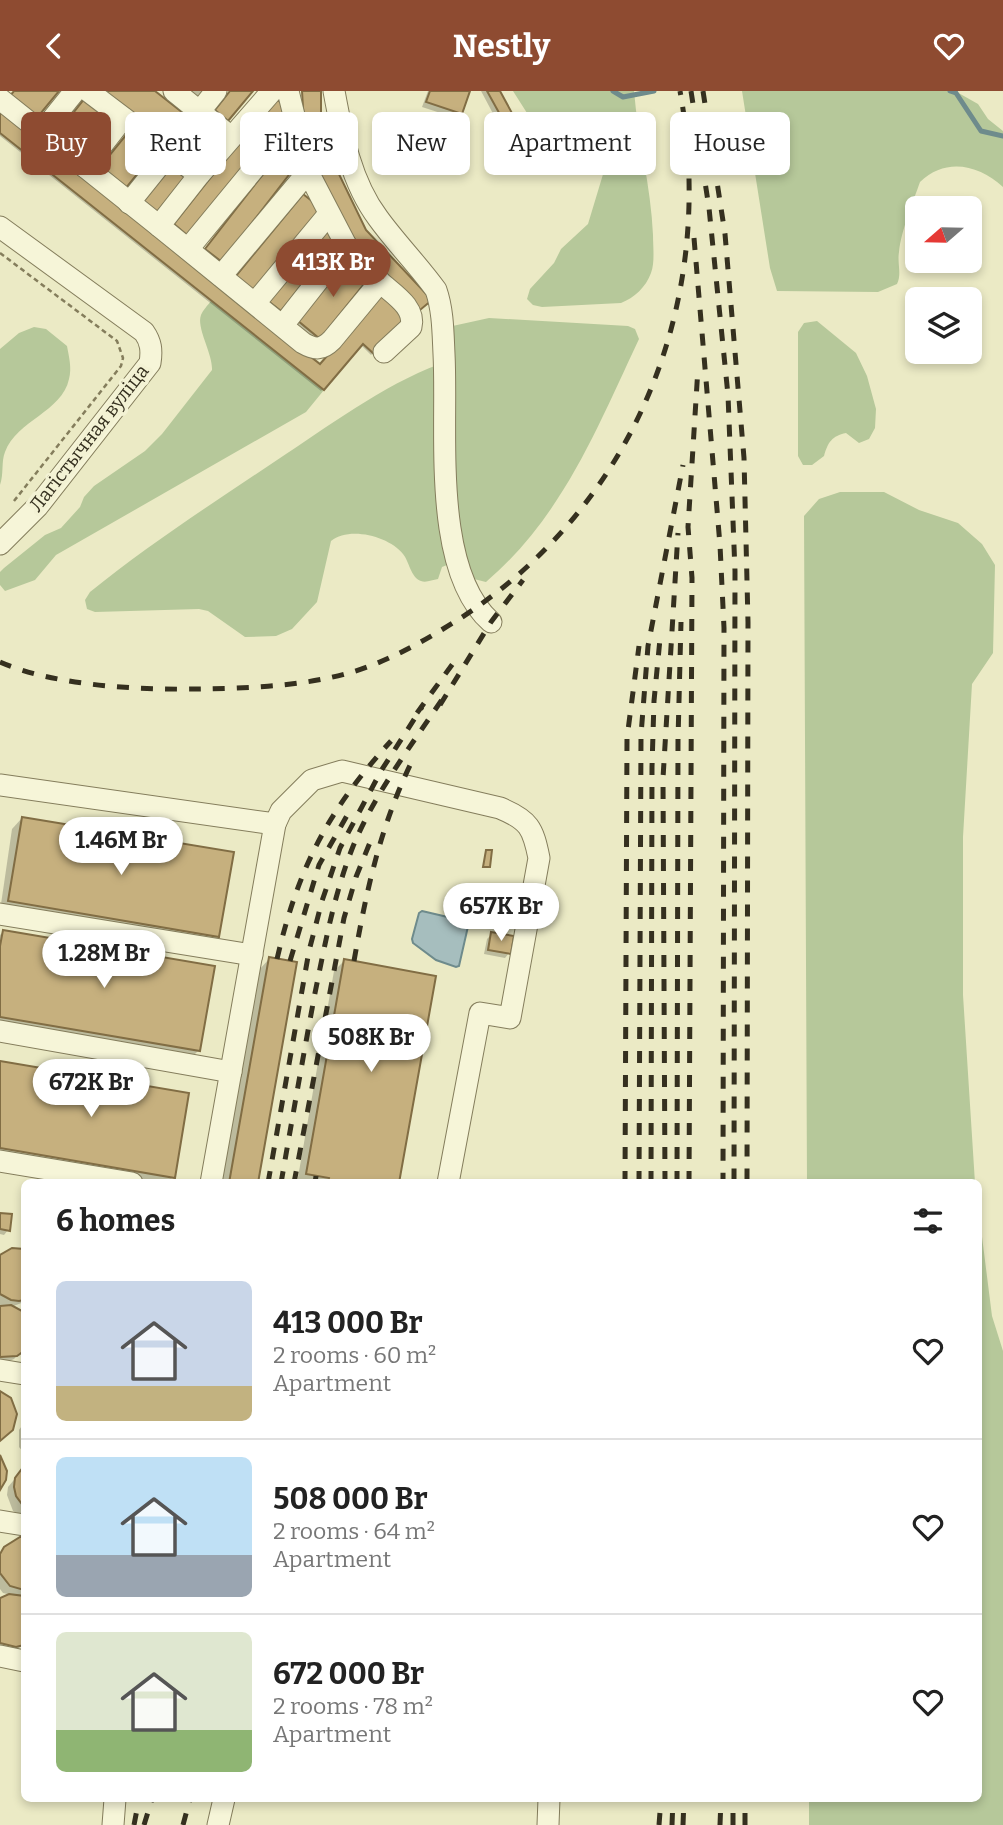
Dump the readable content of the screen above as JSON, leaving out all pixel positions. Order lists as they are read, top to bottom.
{
  "streets": {
    "street": ["Лагістычная вуліца"]
  },
  "north": "left",
  "page": {
    "header": "Nestly",
    "chip": [
      "Buy",
      "Rent",
      "Filters",
      "New",
      "Apartment",
      "House"
    ],
    "price": [
      "413K Br",
      "1.46M Br",
      "657K Br",
      "1.28M Br",
      "508K Br",
      "672K Br"
    ],
    "heading": "6 homes",
    "list": [
      {
        "name": "413 000 Br",
        "note": "2 rooms · 60 m² · Apartment"
      },
      {
        "name": "508 000 Br",
        "note": "2 rooms · 64 m² · Apartment"
      },
      {
        "name": "672 000 Br",
        "note": "2 rooms · 78 m² · Apartment"
      }
    ]
  }
}
